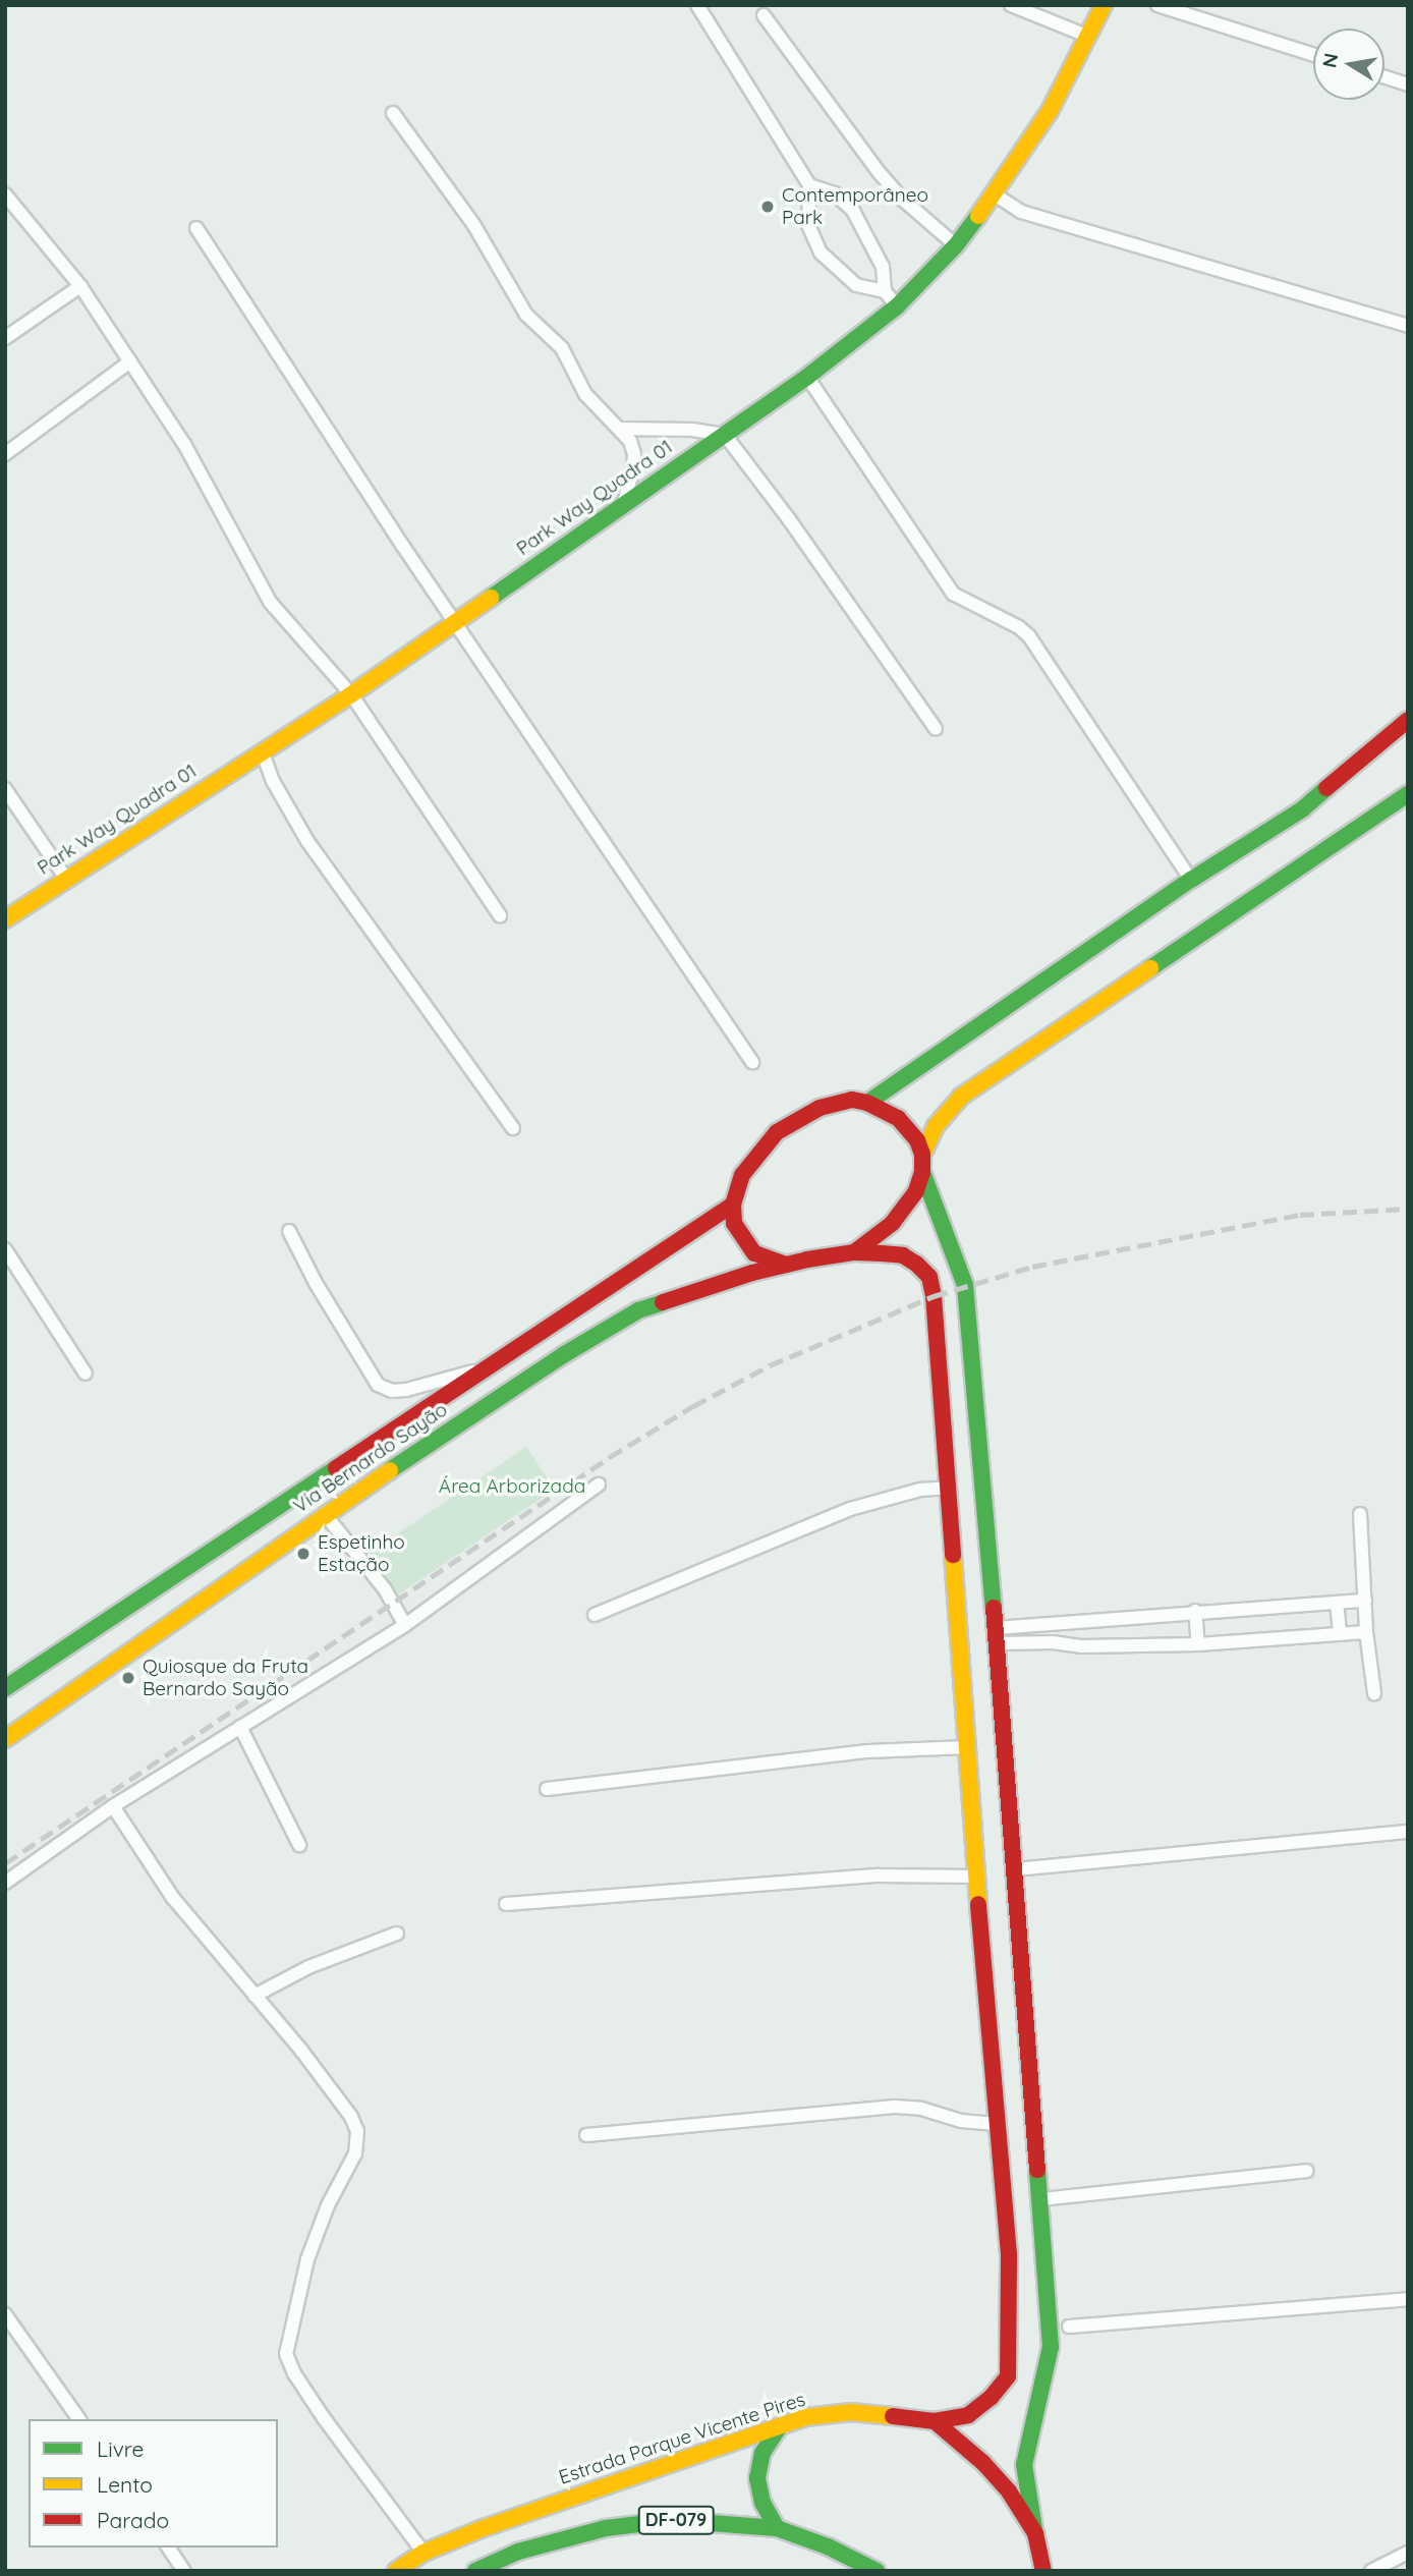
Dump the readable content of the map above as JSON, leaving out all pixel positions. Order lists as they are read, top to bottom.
{
  "streets": {
    "main road": [
      "Park Way Quadra 01",
      "Via Bernardo Sayão",
      "Estrada Parque Vicente Pires",
      "DF-079"
    ]
  },
  "crossings": [
    ["Via Bernardo Sayão", "Estrada Parque Vicente Pires"]
  ],
  "parks": ["Área Arborizada"],
  "places": ["Contemporâneo Park", "Espetinho Estação", "Quiosque da Fruta Bernardo Sayão"],
  "legend": ["Livre", "Lento", "Parado"],
  "north": "left"
}
